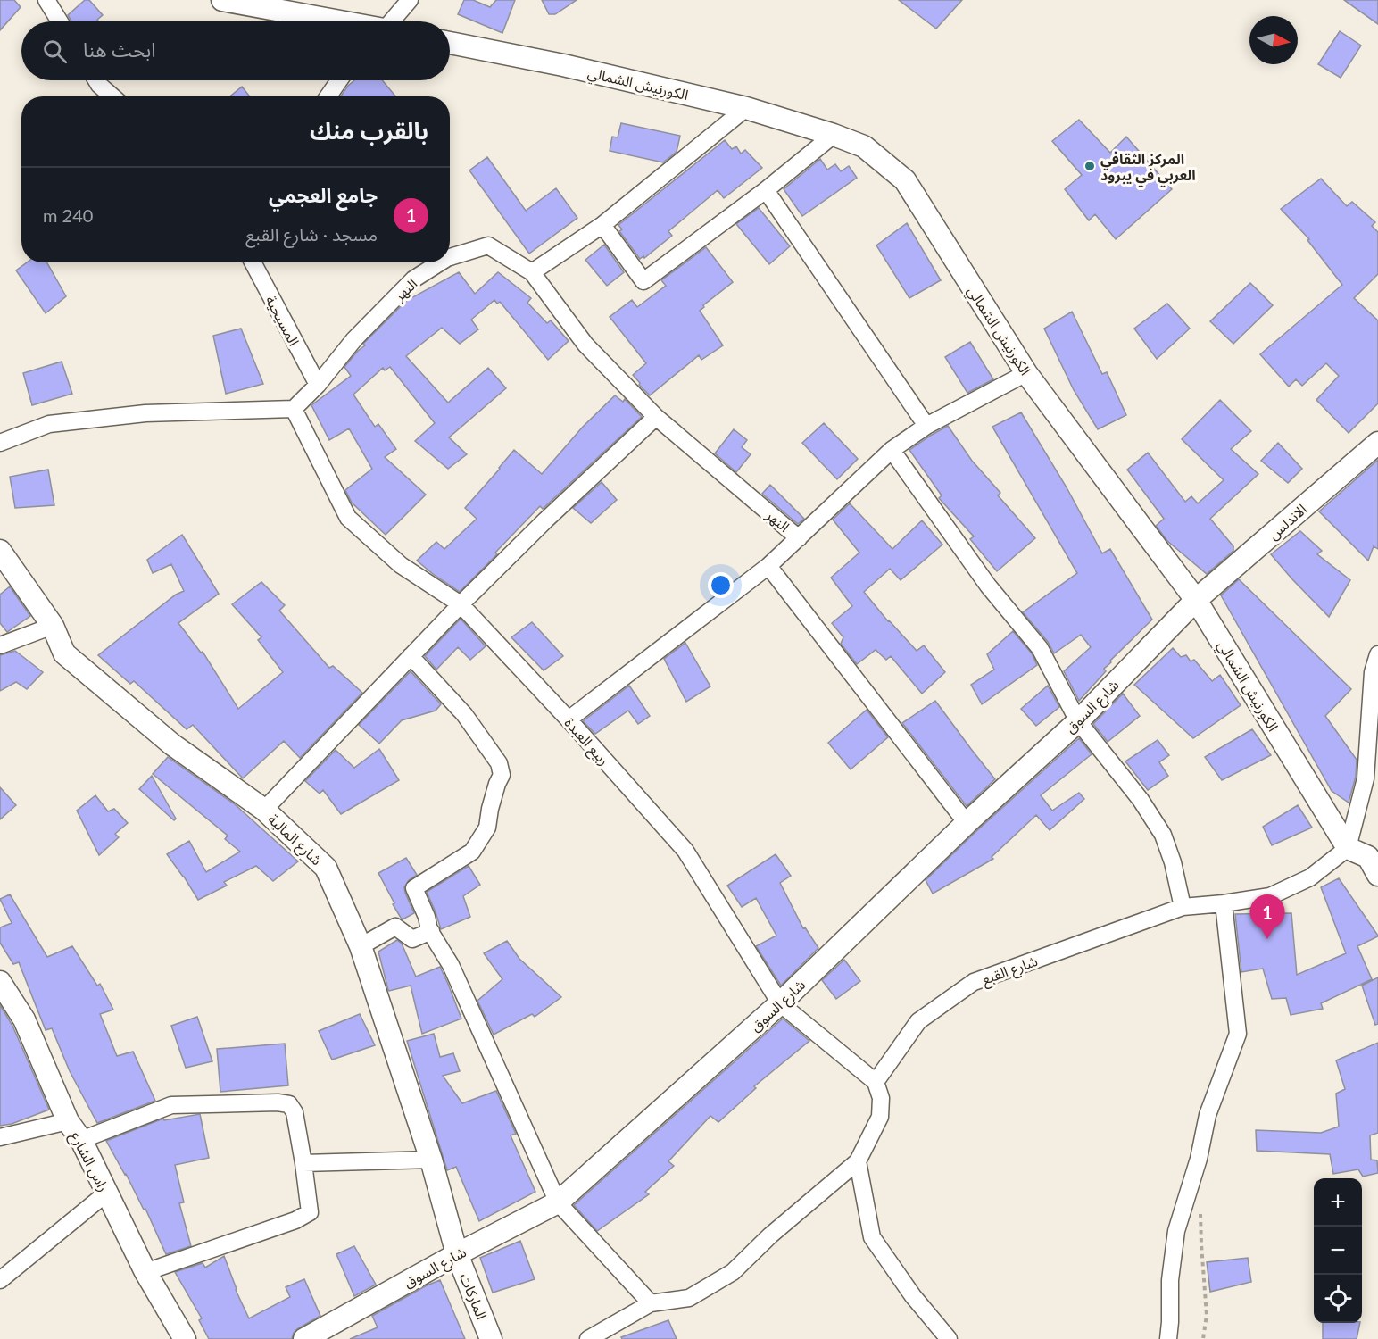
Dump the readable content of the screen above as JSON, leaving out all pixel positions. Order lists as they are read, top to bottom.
{
  "streets": {
    "street": [
      "الكورنيش الشمالي",
      "النهر",
      "المسيحية",
      "الاندلس",
      "شارع السوق",
      "ربيع العبدة",
      "شارع المالية",
      "شارع القبع",
      "راس الشارع",
      "الماركات"
    ]
  },
  "crossings": [
    ["الكورنيش الشمالي", "الاندلس"],
    ["الكورنيش الشمالي", "شارع السوق"],
    ["الكورنيش الشمالي", "شارع القبع"],
    ["النهر", "المسيحية"],
    ["النهر", "ربيع العبدة"],
    ["الاندلس", "شارع السوق"],
    ["شارع السوق", "ربيع العبدة"],
    ["شارع السوق", "شارع المالية"],
    ["شارع السوق", "الماركات"],
    ["ربيع العبدة", "شارع القبع"],
    ["شارع المالية", "الماركات"]
  ],
  "places": ["المركز الثقافي العربي في يبرود"],
  "north": "right",
  "page": {
    "search": "ابحث هنا",
    "heading": "بالقرب منك",
    "list": [
      {
        "mark": "1",
        "name": "جامع العجمي",
        "note": "مسجد · شارع القبع",
        "value": "240 m"
      }
    ],
    "pins": "1",
    "map_buttons": ["+", "−"]
  }
}
